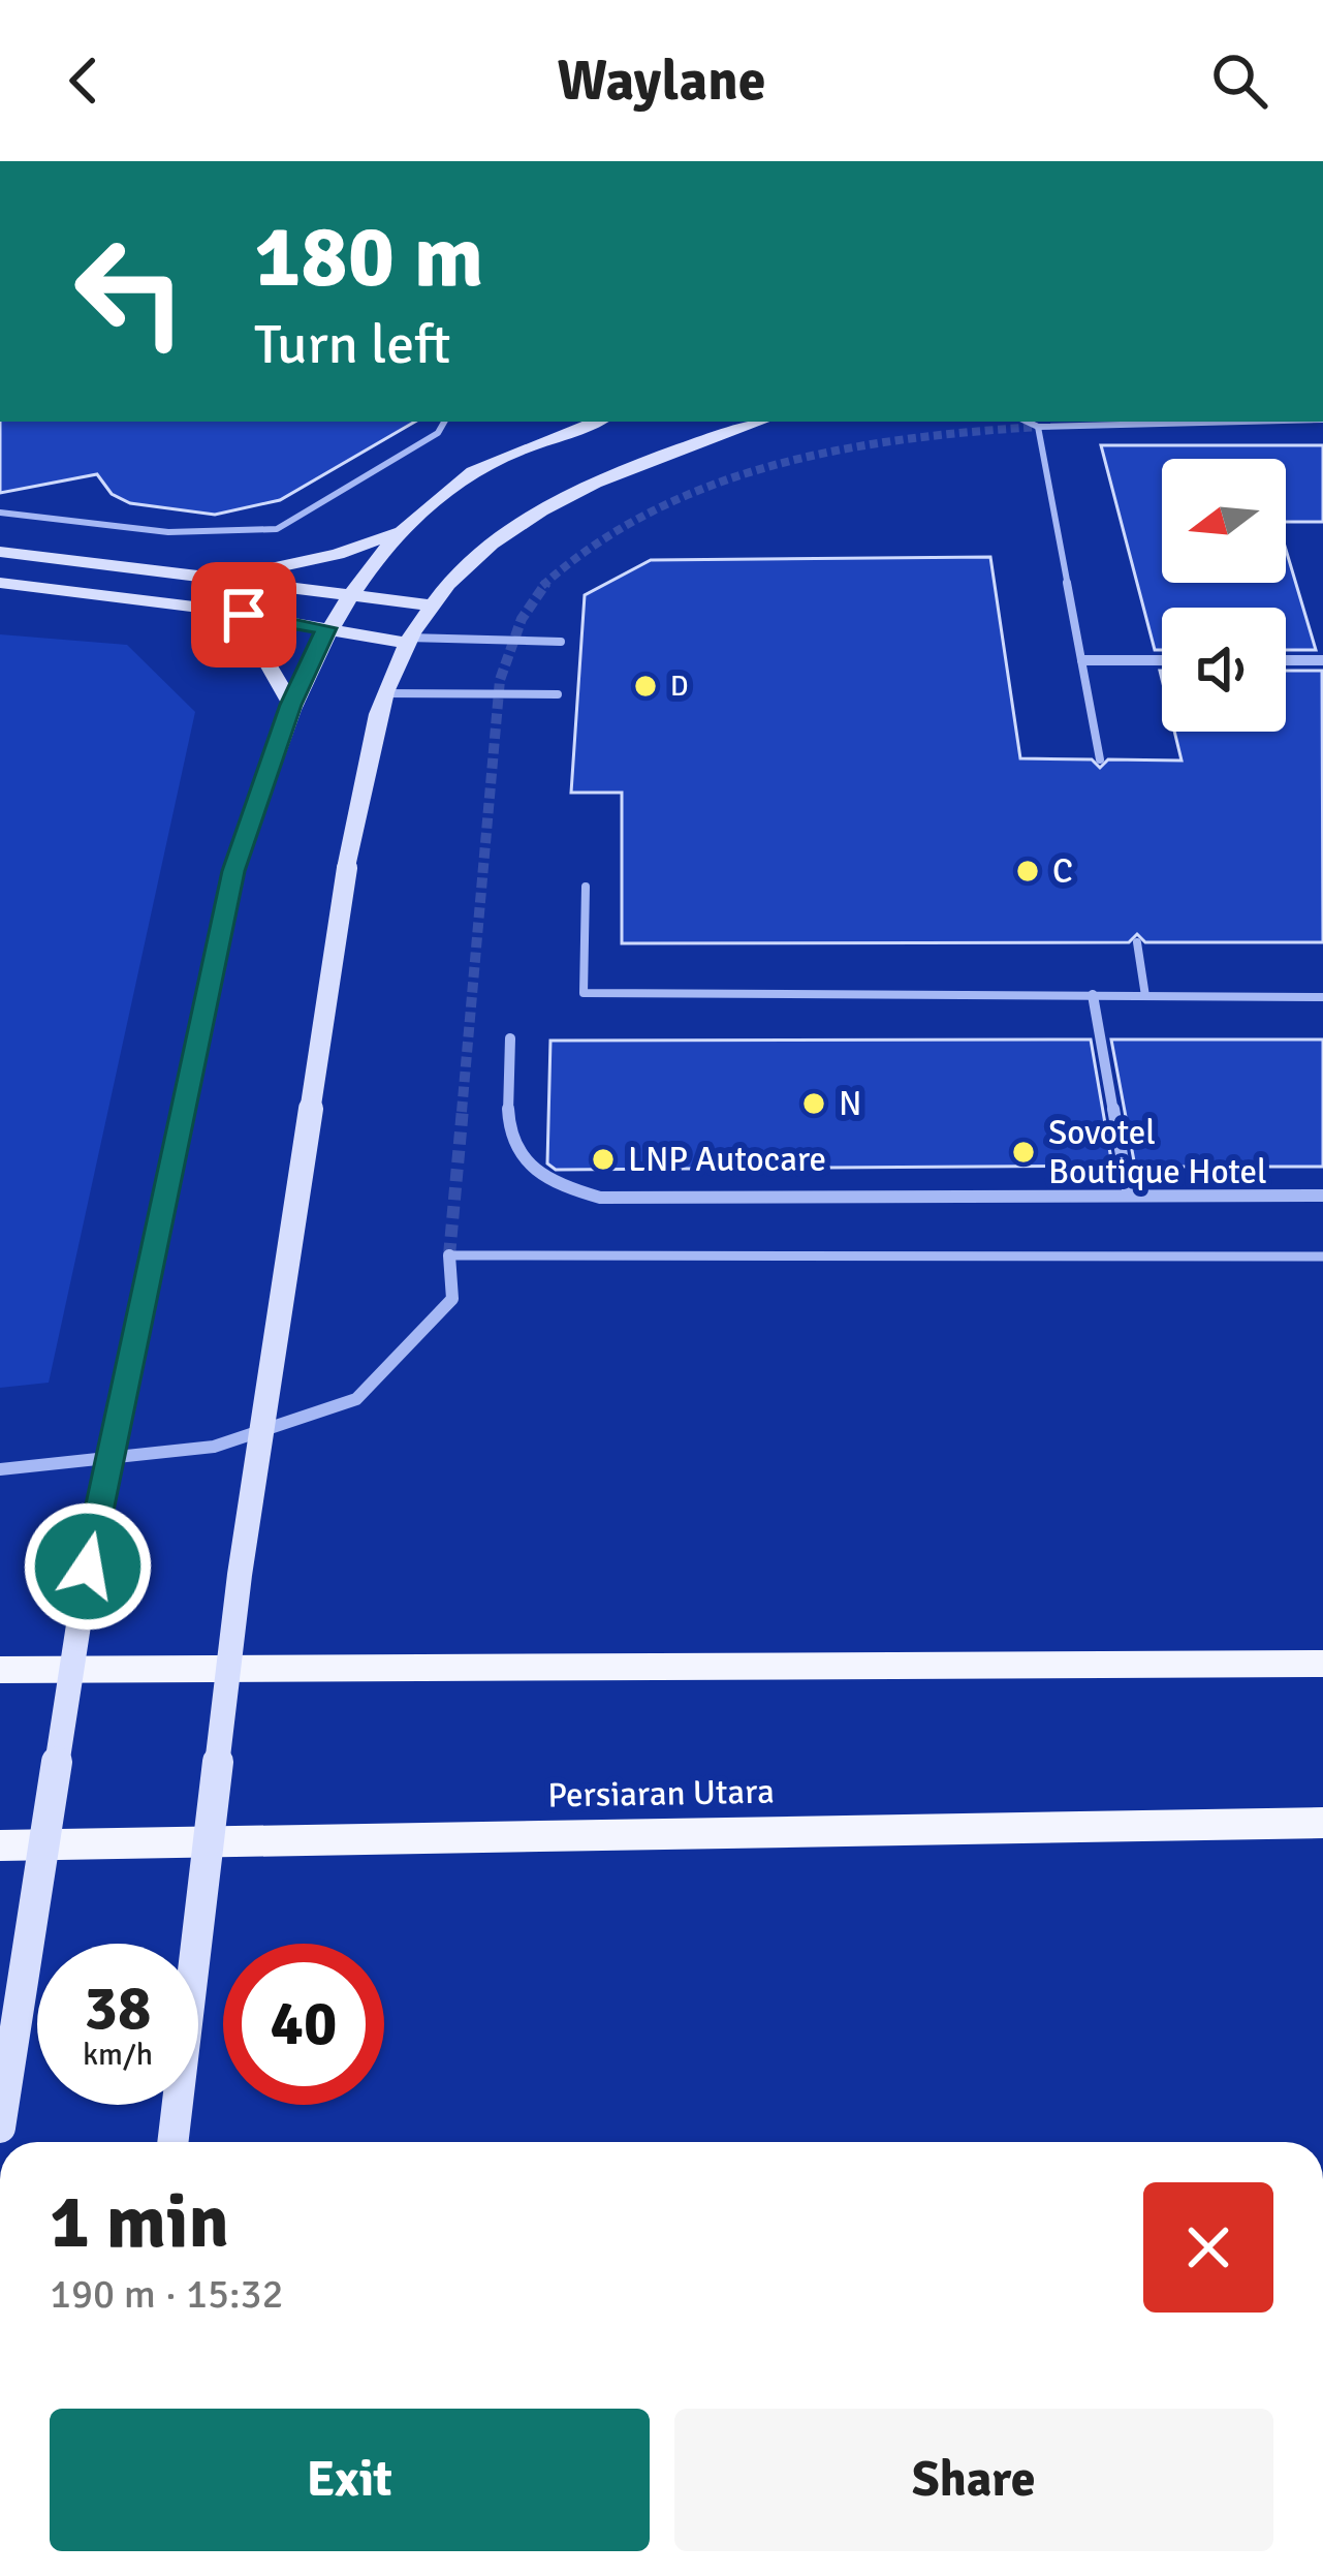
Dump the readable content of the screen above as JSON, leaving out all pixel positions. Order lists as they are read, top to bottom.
{
  "streets": {
    "main road": ["Persiaran Utara"]
  },
  "places": [
    "D",
    "C",
    "N",
    "Sovotel Boutique Hotel",
    "LNP Autocare"
  ],
  "north": "left",
  "page": {
    "header": "Waylane",
    "turn": ["180 m", "Turn left"],
    "speed": "38 km/h",
    "limit": "40",
    "heading": ["1 min", "190 m · 15:32"],
    "buttons": ["Exit", "Share"]
  }
}
